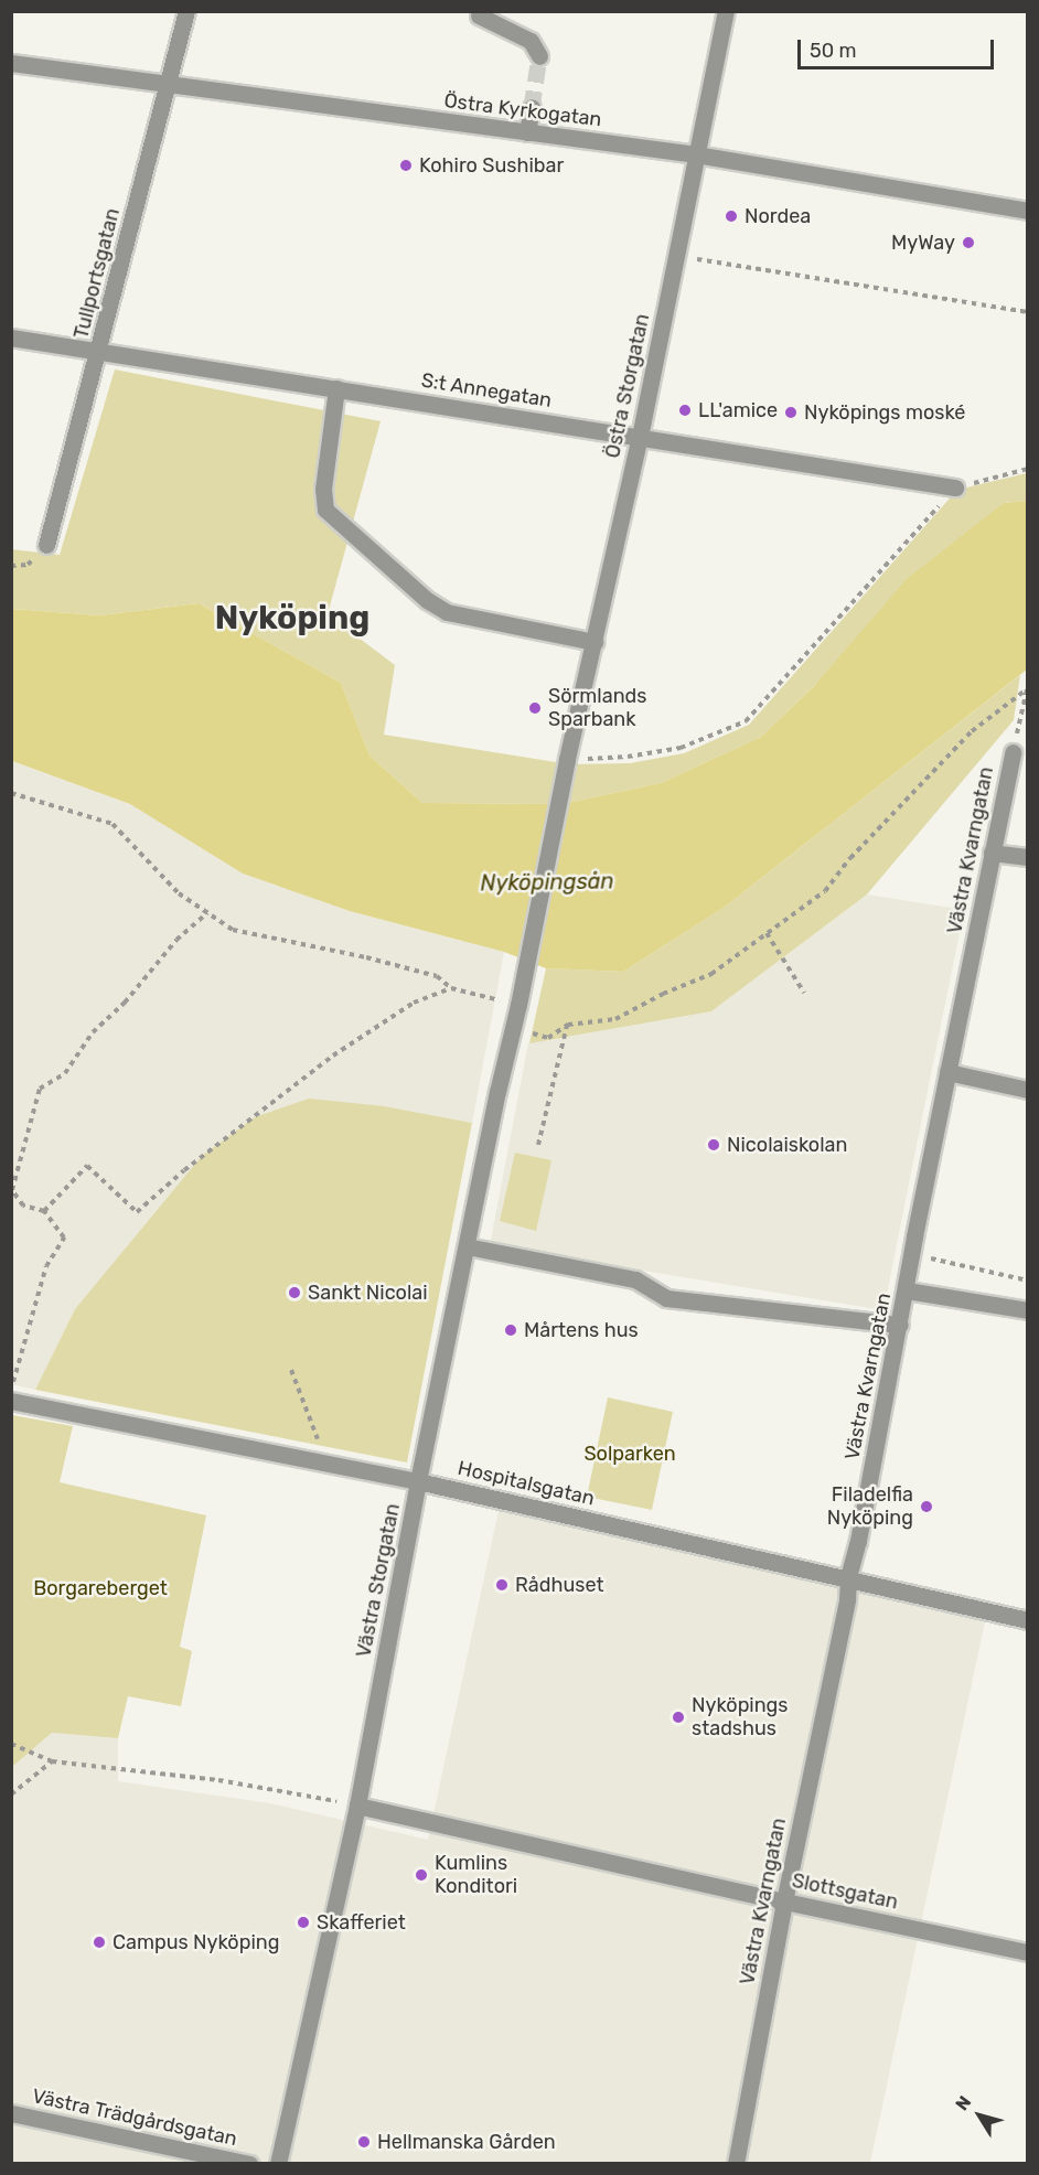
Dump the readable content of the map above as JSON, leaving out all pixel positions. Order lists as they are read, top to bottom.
{
  "streets": {
    "street": [
      "Östra Kyrkogatan",
      "Tullportsgatan",
      "Östra Storgatan",
      "S:t Annegatan",
      "Västra Kvarngatan",
      "Hospitalsgatan",
      "Västra Storgatan",
      "Slottsgatan",
      "Västra Trädgårdsgatan"
    ]
  },
  "crossings": [
    ["Östra Kyrkogatan", "Tullportsgatan"],
    ["Östra Kyrkogatan", "Östra Storgatan"],
    ["Tullportsgatan", "S:t Annegatan"],
    ["Östra Storgatan", "S:t Annegatan"],
    ["Östra Storgatan", "Västra Storgatan"],
    ["Västra Kvarngatan", "Hospitalsgatan"],
    ["Västra Kvarngatan", "Slottsgatan"],
    ["Hospitalsgatan", "Västra Storgatan"],
    ["Västra Storgatan", "Slottsgatan"]
  ],
  "districts": ["Nyköping"],
  "water": ["Nyköpingsån"],
  "parks": ["Solparken", "Borgareberget"],
  "places": [
    "Kohiro Sushibar",
    "Nordea",
    "MyWay",
    "LL'amice",
    "Nyköpings moské",
    "Sörmlands Sparbank",
    "Nicolaiskolan",
    "Sankt Nicolai",
    "Mårtens hus",
    "Filadelfia Nyköping",
    "Rådhuset",
    "Nyköpings stadshus",
    "Kumlins Konditori",
    "Skafferiet",
    "Campus Nyköping",
    "Hellmanska Gården"
  ],
  "scale_bar": "50 m",
  "north": "top left"
}
